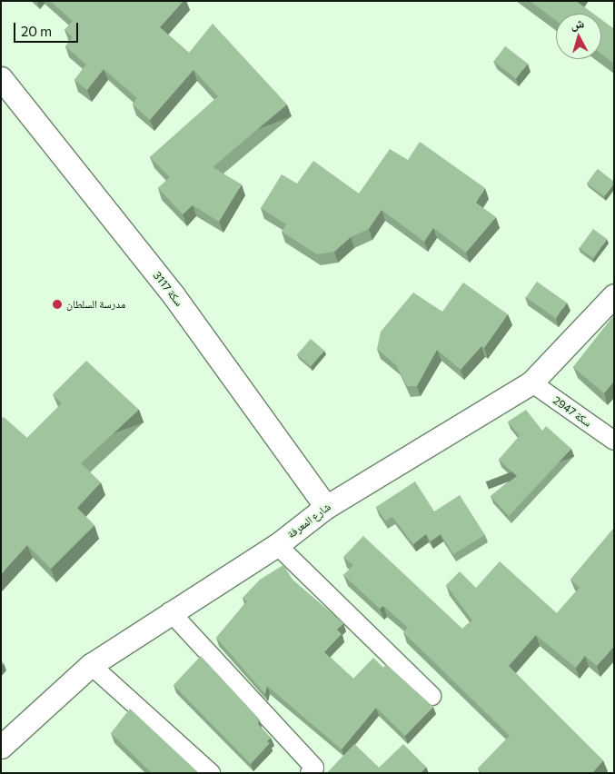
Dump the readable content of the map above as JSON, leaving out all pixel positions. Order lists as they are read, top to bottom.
{
  "streets": {
    "street": ["سكة 3117", "سكة 2947", "شارع المعرفة"]
  },
  "crossings": [
    ["سكة 3117", "شارع المعرفة"],
    ["سكة 2947", "شارع المعرفة"]
  ],
  "places": ["مدرسة السلطان"],
  "scale_bar": "20 m",
  "north": "top"
}
